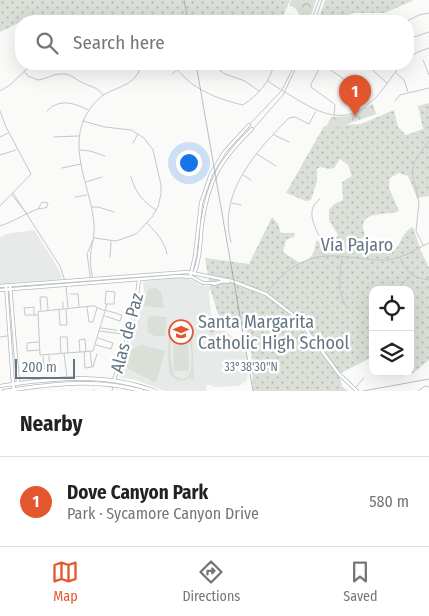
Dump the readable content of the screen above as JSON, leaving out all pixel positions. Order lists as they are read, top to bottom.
{
  "streets": {
    "street": ["Via Pajaro", "Alas de Paz"]
  },
  "places": {
    "school or university": ["Santa Margarita Catholic High School"]
  },
  "scale_bar": "200 m",
  "page": {
    "search": "Search here",
    "pins": "1",
    "scale": "200 m",
    "heading": "Nearby",
    "list": [
      {
        "mark": "1",
        "name": "Dove Canyon Park",
        "note": "Park · Sycamore Canyon Drive",
        "value": "580 m"
      }
    ],
    "nav": ["Map", "Directions", "Saved"]
  },
  "coordinates": ["33°38'30\"N"]
}
